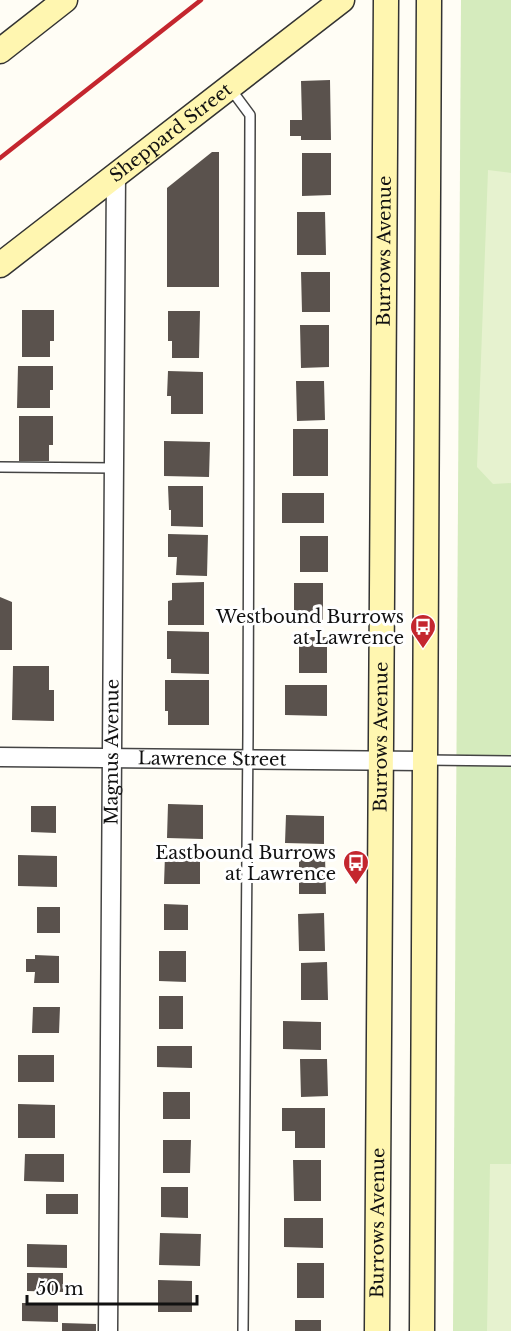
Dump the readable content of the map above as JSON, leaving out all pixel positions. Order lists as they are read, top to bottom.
{
  "streets": {
    "street": [
      "Sheppard Street",
      "Burrows Avenue",
      "Magnus Avenue",
      "Lawrence Street"
    ]
  },
  "crossings": [
    ["Sheppard Street", "Magnus Avenue"],
    ["Burrows Avenue", "Lawrence Street"],
    ["Magnus Avenue", "Lawrence Street"]
  ],
  "places": {
    "bus stop": ["Westbound Burrows at Lawrence", "Eastbound Burrows at Lawrence"]
  },
  "scale_bar": "50 m"
}
